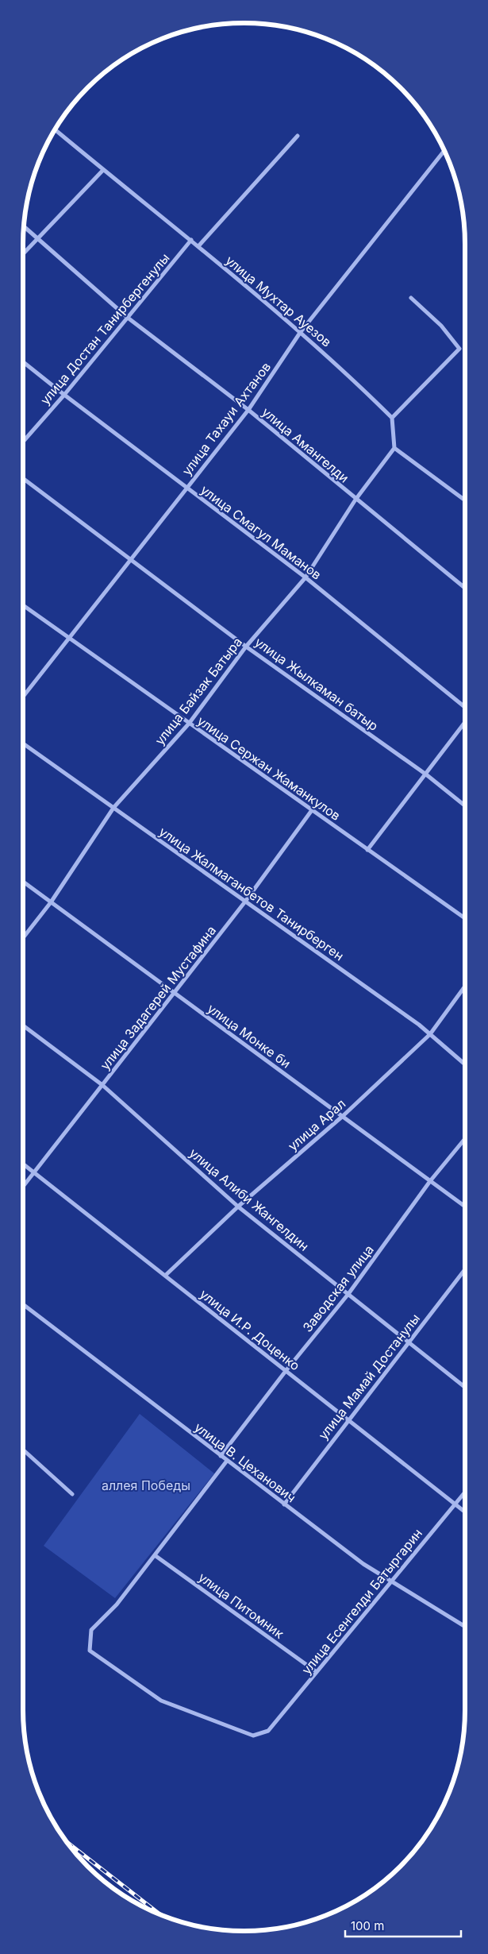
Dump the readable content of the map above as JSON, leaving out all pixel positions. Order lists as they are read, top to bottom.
{
  "streets": {
    "street": [
      "улица Мухтар Ауезов",
      "улица Достан Танирбергенулы",
      "улица Тахауи Ахтанов",
      "улица Амангелди",
      "улица Смагул Маманов",
      "улица Жылкаман батыр",
      "улица Байзак Батыра",
      "улица Сержан Жаманкулов",
      "улица Жалмаганбетов Танирберген",
      "улица Задагерей Мустафина",
      "улица Монке би",
      "улица Арал",
      "улица Алиби Жангелдин",
      "Заводская улица",
      "улица И.Р. Доценко",
      "улица Мамай Достанулы",
      "улица В. Цеханович",
      "улица Есенгелди Батыргарин",
      "улица Питомник"
    ]
  },
  "crossings": [
    ["улица Мухтар Ауезов", "улица Достан Танирбергенулы"],
    ["улица Мухтар Ауезов", "улица Тахауи Ахтанов"],
    ["улица Достан Танирбергенулы", "улица Амангелди"],
    ["улица Достан Танирбергенулы", "улица Смагул Маманов"],
    ["улица Тахауи Ахтанов", "улица Амангелди"],
    ["улица Тахауи Ахтанов", "улица Смагул Маманов"],
    ["улица Тахауи Ахтанов", "улица Жылкаман батыр"],
    ["улица Тахауи Ахтанов", "улица Сержан Жаманкулов"],
    ["улица Амангелди", "улица Байзак Батыра"],
    ["улица Смагул Маманов", "улица Байзак Батыра"],
    ["улица Жылкаман батыр", "улица Байзак Батыра"],
    ["улица Байзак Батыра", "улица Сержан Жаманкулов"],
    ["улица Байзак Батыра", "улица Жалмаганбетов Танирберген"],
    ["улица Байзак Батыра", "улица Монке би"],
    ["улица Сержан Жаманкулов", "улица Задагерей Мустафина"],
    ["улица Жалмаганбетов Танирберген", "улица Задагерей Мустафина"],
    ["улица Жалмаганбетов Танирберген", "улица Арал"],
    ["улица Задагерей Мустафина", "улица Монке би"],
    ["улица Задагерей Мустафина", "улица Алиби Жангелдин"],
    ["улица Задагерей Мустафина", "улица И.Р. Доценко"],
    ["улица Монке би", "улица Арал"],
    ["улица Монке би", "Заводская улица"],
    ["улица Арал", "улица Алиби Жангелдин"],
    ["улица Арал", "улица И.Р. Доценко"],
    ["улица Алиби Жангелдин", "Заводская улица"],
    ["улица Алиби Жангелдин", "улица Мамай Достанулы"],
    ["Заводская улица", "улица И.Р. Доценко"],
    ["Заводская улица", "улица В. Цеханович"],
    ["улица И.Р. Доценко", "улица Мамай Достанулы"],
    ["улица И.Р. Доценко", "улица Есенгелди Батыргарин"],
    ["улица Мамай Достанулы", "улица В. Цеханович"],
    ["улица В. Цеханович", "улица Есенгелди Батыргарин"],
    ["улица Есенгелди Батыргарин", "улица Питомник"]
  ],
  "parks": ["аллея Победы"],
  "scale_bar": "100 m"
}
